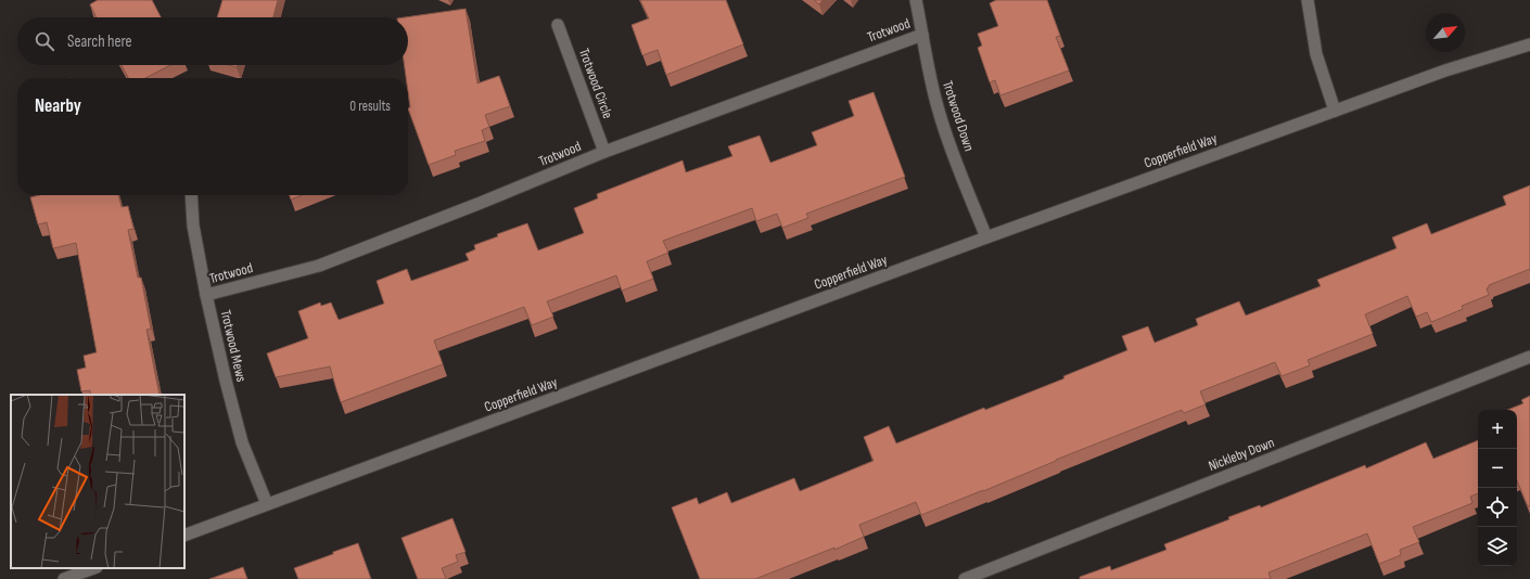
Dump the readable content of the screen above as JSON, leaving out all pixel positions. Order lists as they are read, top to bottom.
{
  "streets": {
    "street": [
      "Trotwood",
      "Trotwood Circle",
      "Trotwood Down",
      "Copperfield Way",
      "Trotwood Mews",
      "Nickleby Down"
    ]
  },
  "crossings": [
    ["Trotwood", "Trotwood Circle"],
    ["Trotwood", "Trotwood Down"],
    ["Trotwood", "Trotwood Mews"],
    ["Trotwood Down", "Copperfield Way"],
    ["Copperfield Way", "Trotwood Mews"]
  ],
  "north": "top right",
  "page": {
    "search": "Search here",
    "heading": ["Nearby", "0 results"],
    "map_buttons": ["+", "−"]
  }
}
